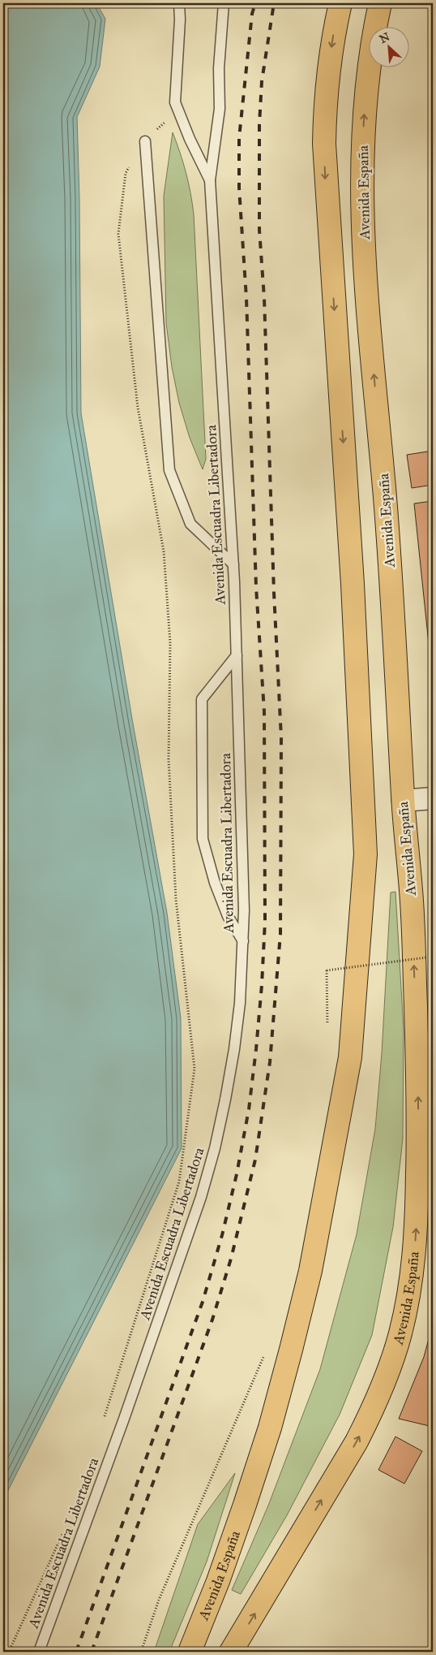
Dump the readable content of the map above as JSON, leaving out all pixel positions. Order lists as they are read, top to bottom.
{
  "streets": {
    "main road": ["Avenida España"],
    "lane": ["Avenida Escuadra Libertadora"]
  },
  "north": "top left"
}
